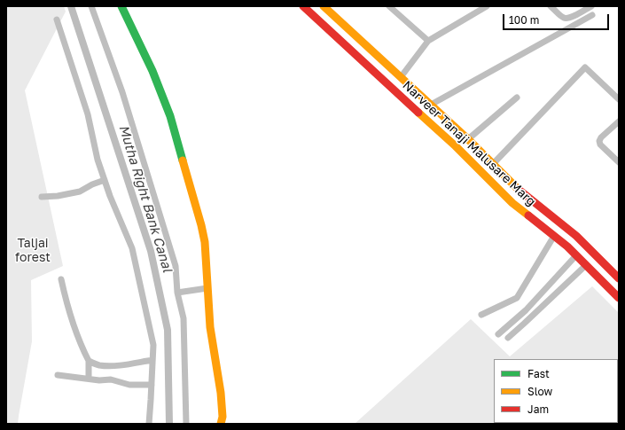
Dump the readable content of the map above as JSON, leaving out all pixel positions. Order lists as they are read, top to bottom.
{
  "streets": {
    "main road": ["Narveer Tanaji Malusare Marg"]
  },
  "water": ["Mutha Right Bank Canal"],
  "parks": ["Taljai forest"],
  "legend": ["Fast", "Slow", "Jam"],
  "scale_bar": "100 m"
}
